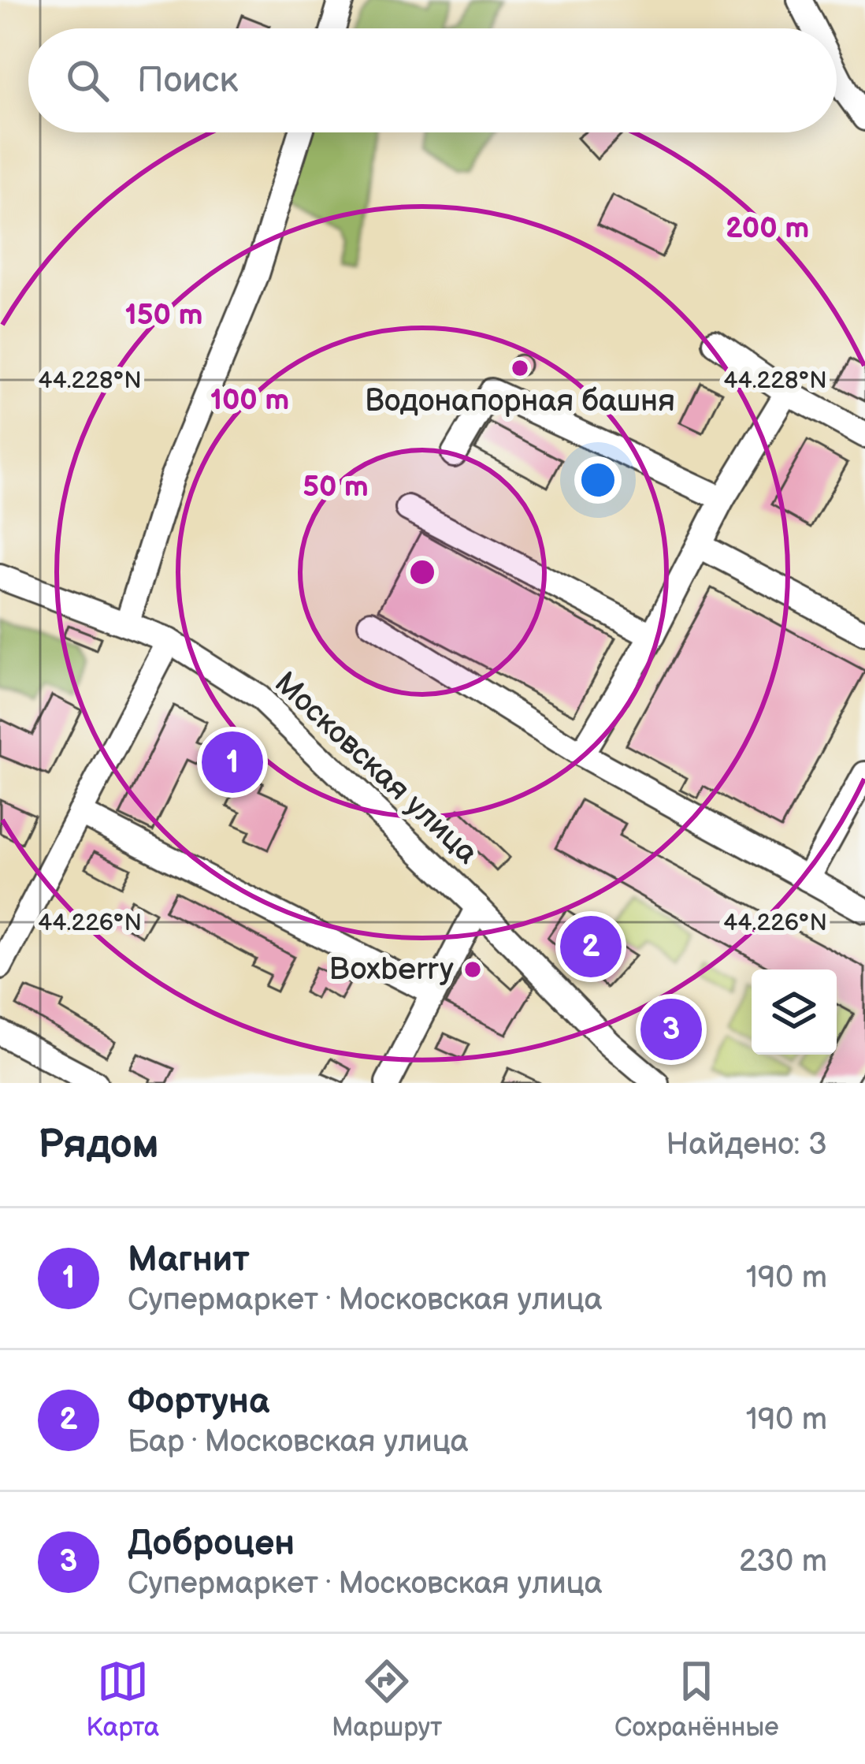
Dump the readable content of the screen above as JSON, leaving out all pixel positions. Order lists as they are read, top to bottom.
{
  "streets": {
    "street": ["Московская улица"]
  },
  "places": ["Водонапорная башня", "Boxberry"],
  "page": {
    "search": "Поиск",
    "pins": ["1", "2", "3"],
    "heading": ["Рядом", "Найдено: 3"],
    "list": [
      {
        "mark": "1",
        "name": "Магнит",
        "note": "Супермаркет · Московская улица",
        "value": "190 m"
      },
      {
        "mark": "2",
        "name": "Фортуна",
        "note": "Бар · Московская улица",
        "value": "190 m"
      },
      {
        "mark": "3",
        "name": "Доброцен",
        "note": "Супермаркет · Московская улица",
        "value": "230 m"
      }
    ],
    "nav": ["Карта", "Маршрут", "Сохранённые"]
  },
  "coordinates": ["44.228°N", "44.226°N"],
  "rings": [
    "200 m",
    "150 m",
    "100 m",
    "50 m"
  ]
}
